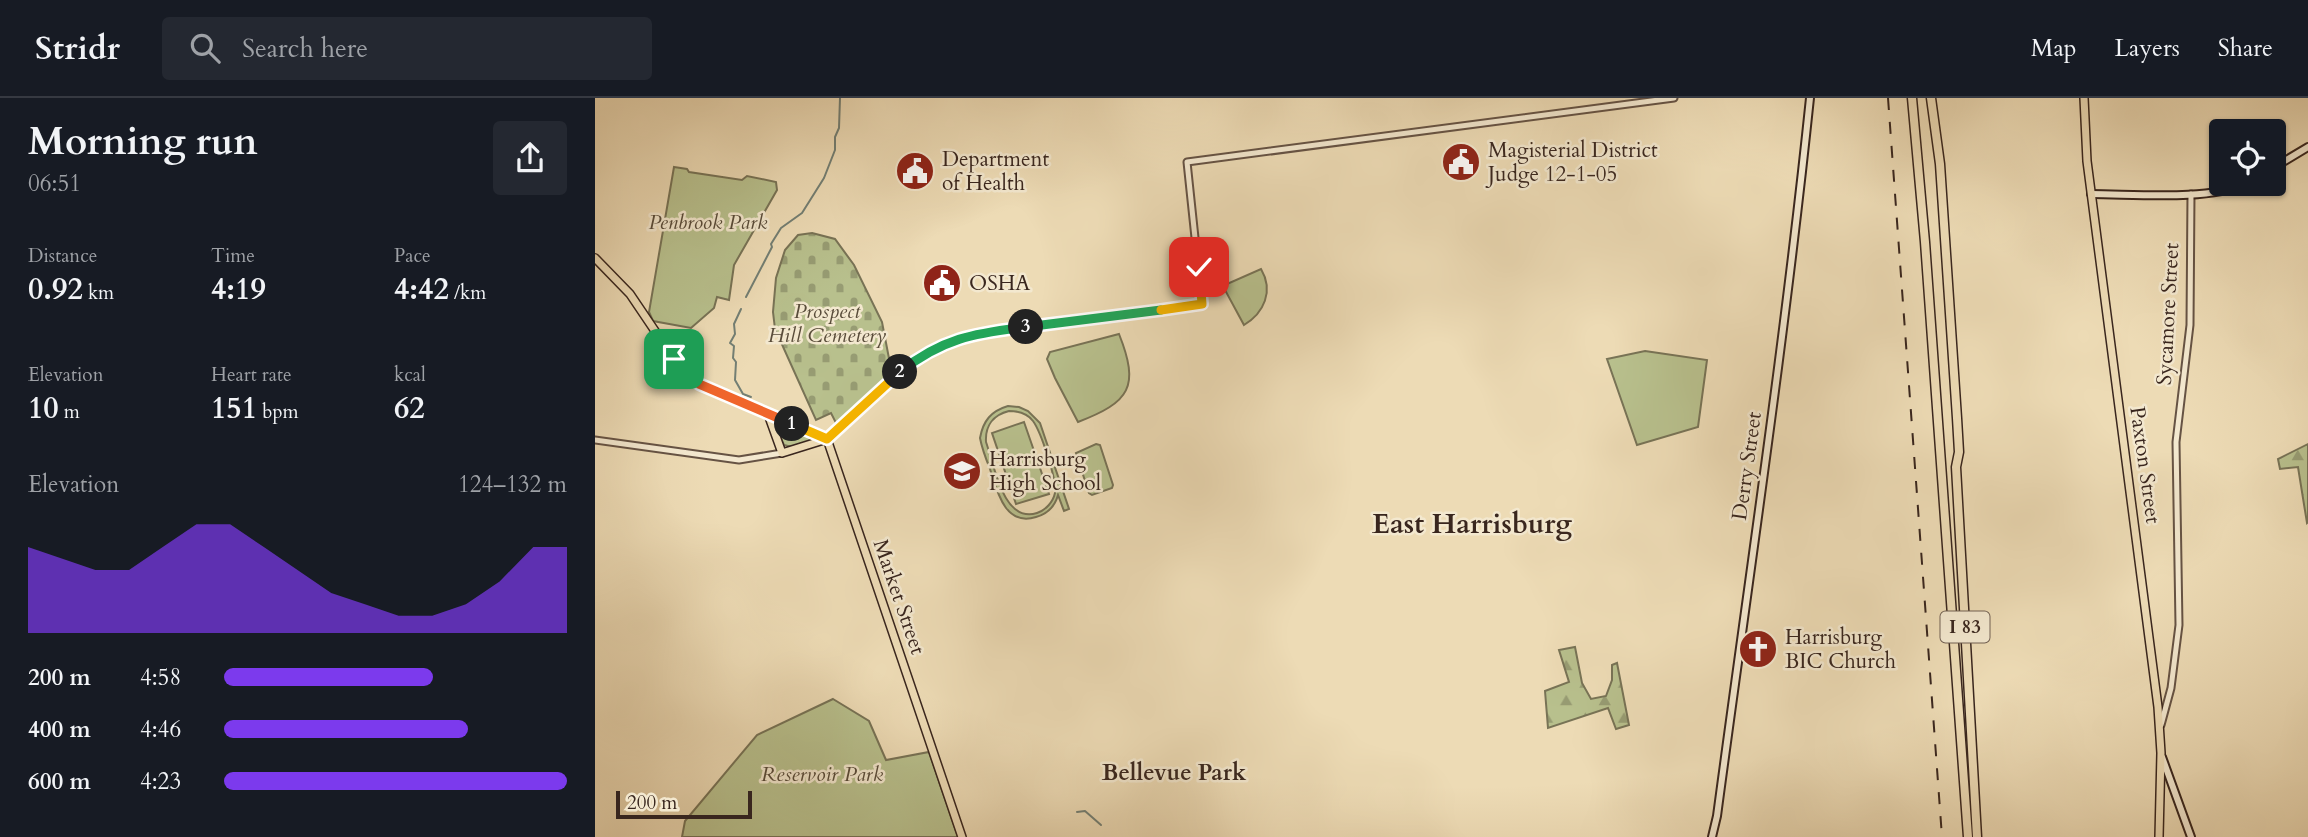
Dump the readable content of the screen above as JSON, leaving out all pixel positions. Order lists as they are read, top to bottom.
{
  "streets": {
    "highway": ["I 83"],
    "main road": ["Paxton Street", "Derry Street", "Market Street"],
    "street": ["Sycamore Street"]
  },
  "crossings": [
    ["Sycamore Street", "Paxton Street"]
  ],
  "districts": ["East Harrisburg", "Bellevue Park"],
  "parks": ["Penbrook Park", "Prospect Hill Cemetery", "Reservoir Park"],
  "places": {
    "public building": ["Magisterial District Judge 12-1-05", "Department of Health", "OSHA"],
    "school or university": ["Harrisburg High School"],
    "church": ["Harrisburg BIC Church"]
  },
  "scale_bar": "200 m",
  "page": {
    "header": "Stridr",
    "search": "Search here",
    "nav": ["Map", "Layers", "Share"],
    "heading": ["Morning run", "06:51"],
    "stats": [
      ["Distance", "0.92 km"],
      ["Time", "4:19"],
      ["Pace", "4:42 /km"],
      ["Elevation", "10 m"],
      ["Heart rate", "151 bpm"],
      ["kcal", "62"]
    ],
    "pins": ["3", "2", "1"],
    "chart": ["Elevation", "124–132 m"],
    "list": [
      {
        "name": "200 m",
        "note": "4:58"
      },
      {
        "name": "400 m",
        "note": "4:46"
      },
      {
        "name": "600 m",
        "note": "4:23"
      }
    ],
    "scale": "200 m"
  }
}
